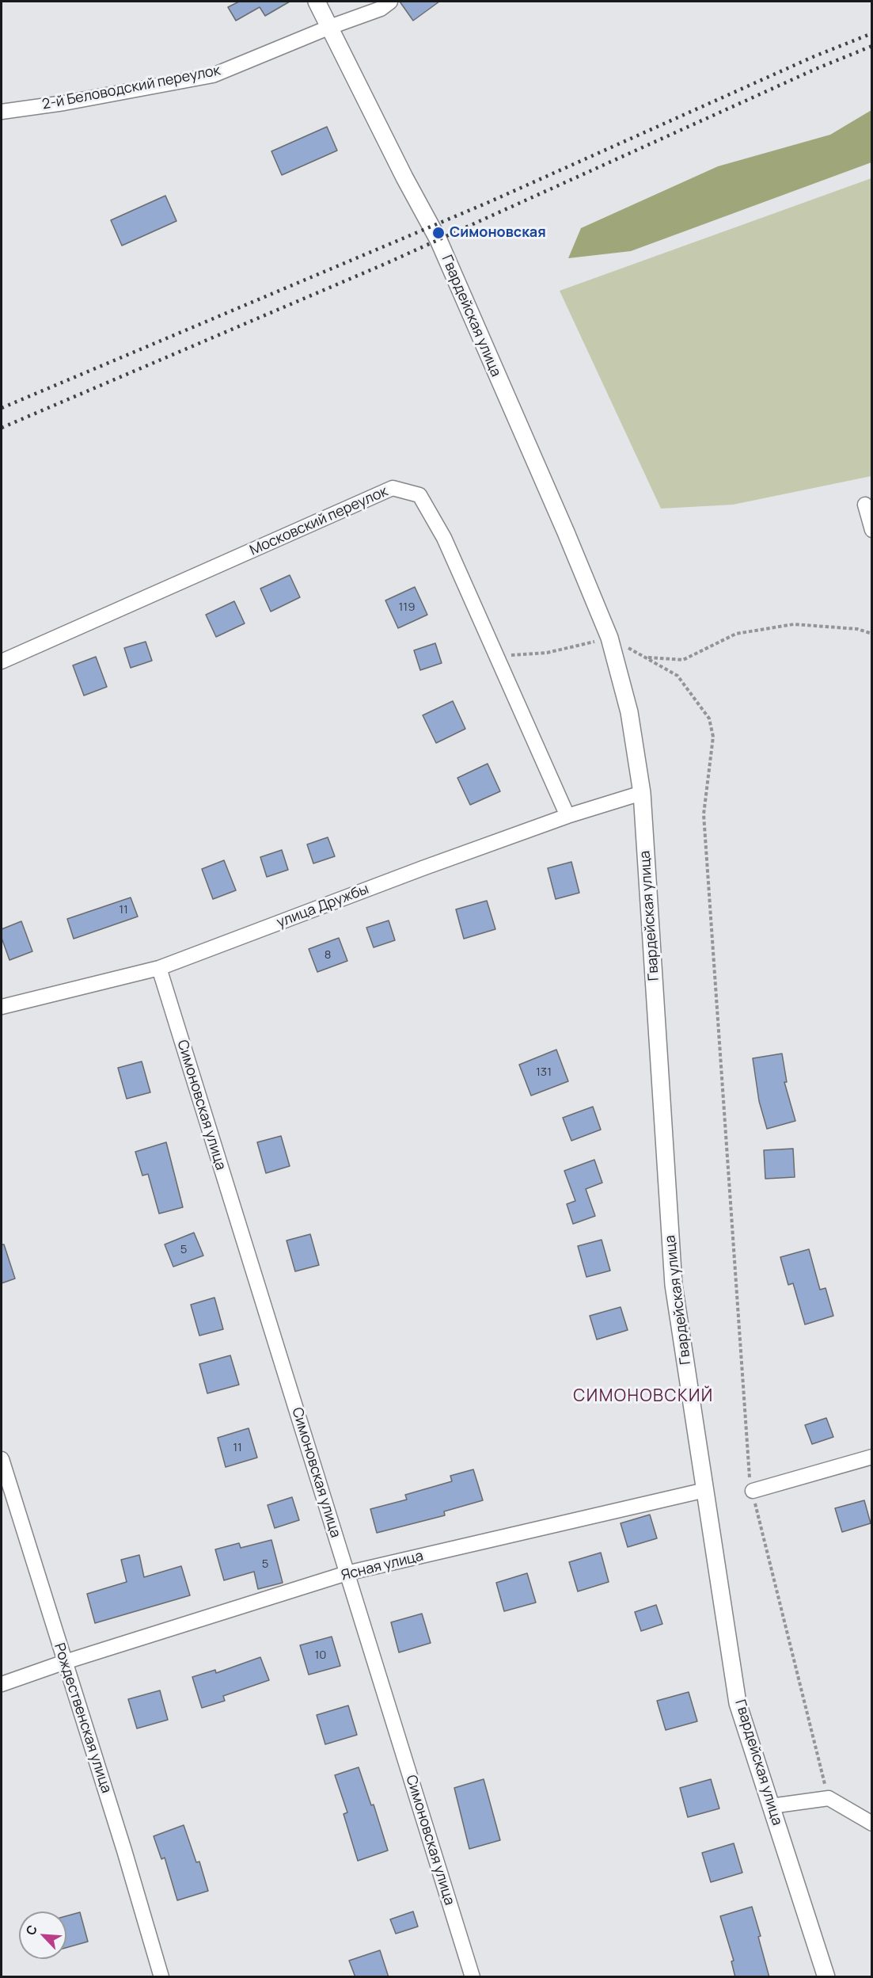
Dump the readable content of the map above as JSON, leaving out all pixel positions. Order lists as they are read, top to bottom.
{
  "streets": {
    "street": [
      "2-й Беловодский переулок",
      "Гвардейская улица",
      "Московский переулок",
      "улица Дружбы",
      "Симоновская улица",
      "Ясная улица",
      "Рождественская улица"
    ]
  },
  "crossings": [
    ["2-й Беловодский переулок", "Гвардейская улица"],
    ["Гвардейская улица", "улица Дружбы"],
    ["Гвардейская улица", "Ясная улица"],
    ["Московский переулок", "улица Дружбы"],
    ["улица Дружбы", "Симоновская улица"],
    ["Симоновская улица", "Ясная улица"],
    ["Ясная улица", "Рождественская улица"]
  ],
  "districts": ["СИМОНОВСКИЙ"],
  "places": ["Симоновская"],
  "house_numbers": [
    "119",
    "11",
    "8",
    "131",
    "5",
    "11",
    "5",
    "10"
  ],
  "north": "top left"
}
